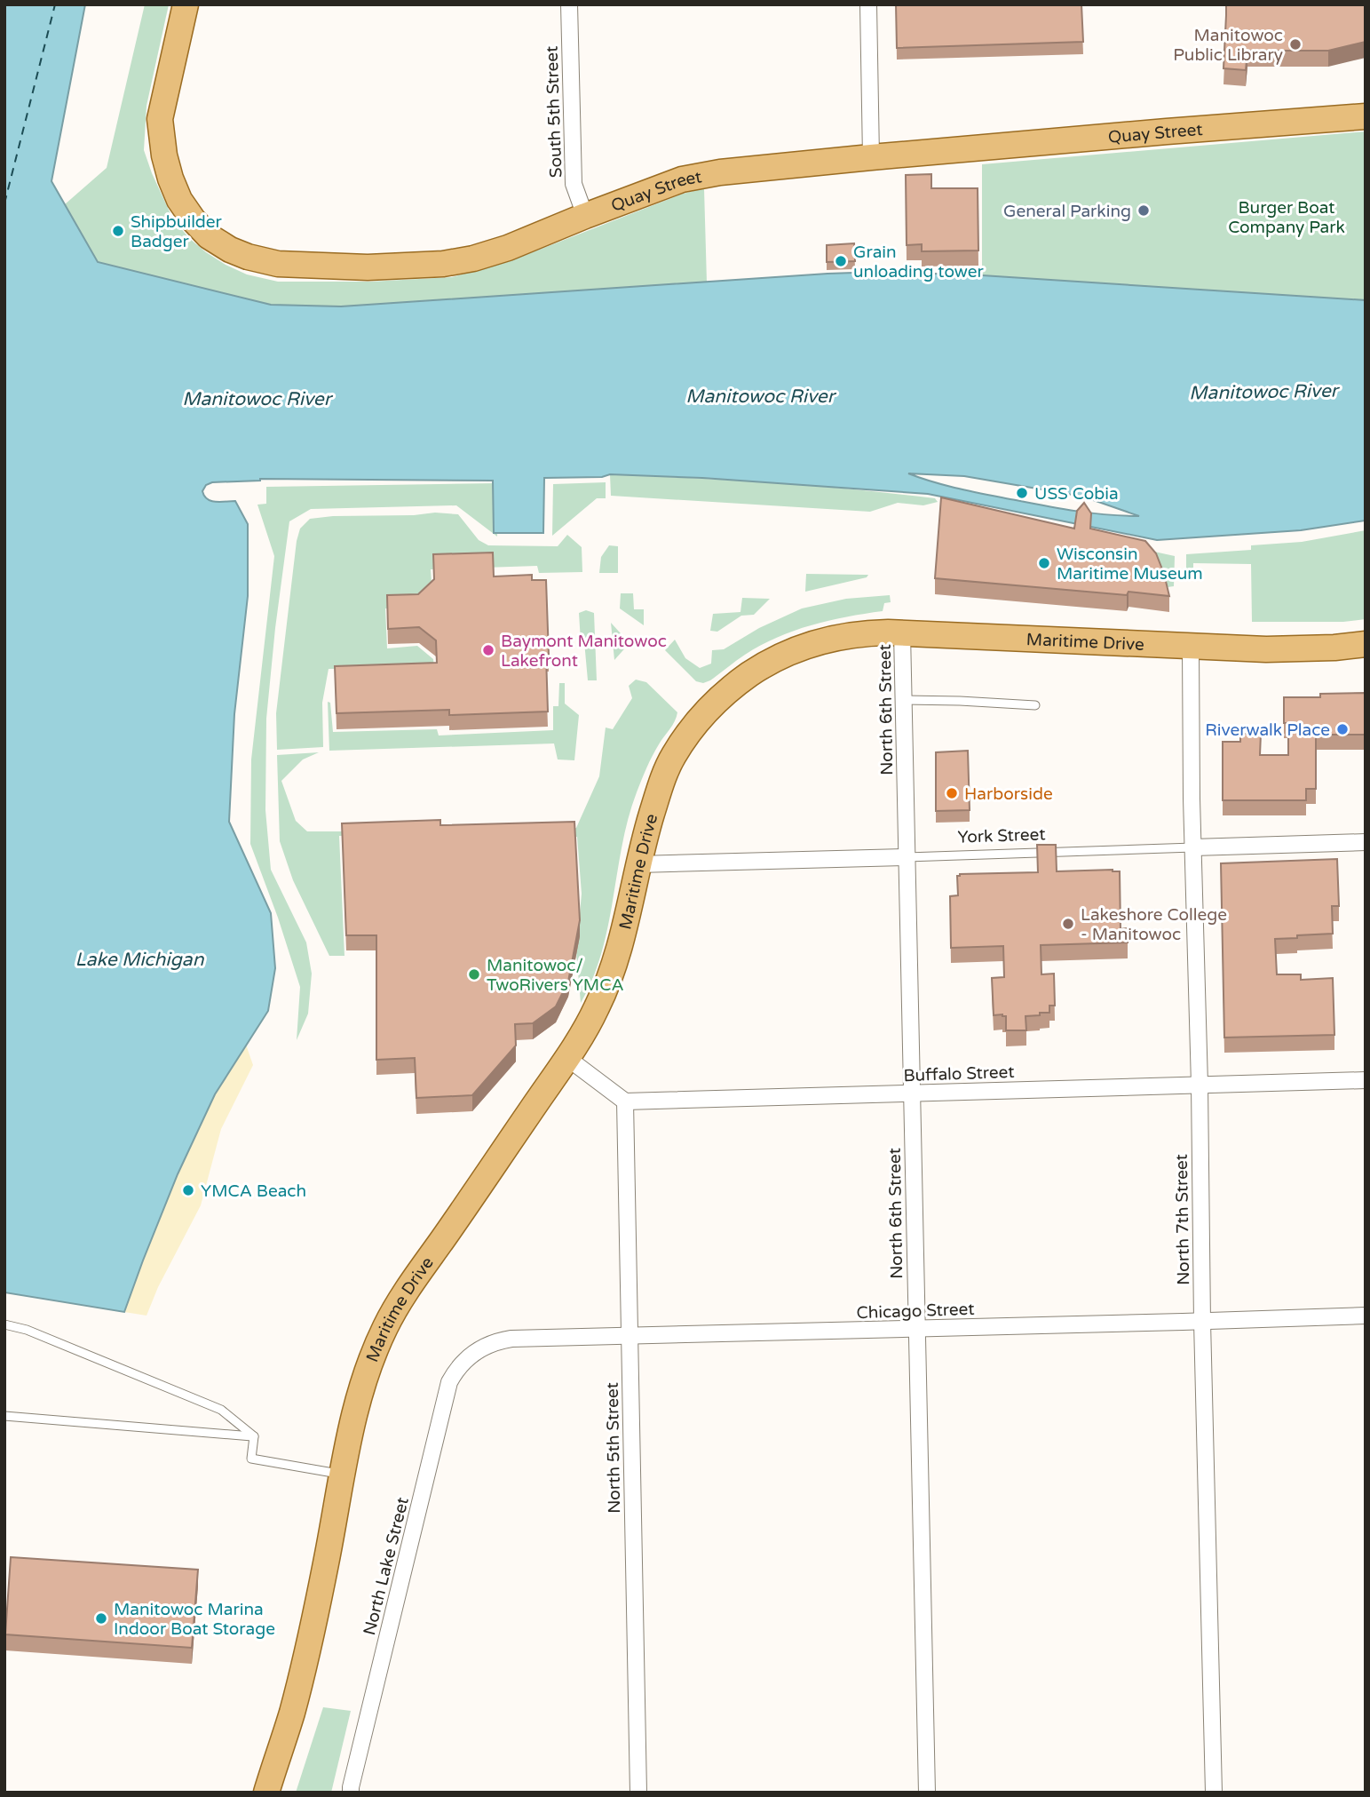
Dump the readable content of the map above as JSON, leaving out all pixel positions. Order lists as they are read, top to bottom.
{
  "streets": {
    "main road": ["Quay Street", "Maritime Drive"],
    "street": [
      "South 5th Street",
      "North 6th Street",
      "York Street",
      "Buffalo Street",
      "North 7th Street",
      "Chicago Street",
      "North 5th Street",
      "North Lake Street"
    ]
  },
  "crossings": [
    ["South 5th Street", "Quay Street"],
    ["Maritime Drive", "North 6th Street"],
    ["Maritime Drive", "York Street"],
    ["Maritime Drive", "North 7th Street"],
    ["North 6th Street", "York Street"],
    ["North 6th Street", "Buffalo Street"],
    ["North 6th Street", "Chicago Street"],
    ["York Street", "North 7th Street"],
    ["Buffalo Street", "North 7th Street"],
    ["Buffalo Street", "North 5th Street"],
    ["North 7th Street", "Chicago Street"],
    ["Chicago Street", "North 5th Street"],
    ["Chicago Street", "North Lake Street"]
  ],
  "water": ["Manitowoc River", "Lake Michigan"],
  "parks": ["Burger Boat Company Park"],
  "places": [
    "Manitowoc Public Library",
    "General Parking",
    "Shipbuilder Badger",
    "Grain unloading tower",
    "USS Cobia",
    "Wisconsin Maritime Museum",
    "Baymont Manitowoc Lakefront",
    "Riverwalk Place",
    "Harborside",
    "Lakeshore College - Manitowoc",
    "Manitowoc/ TwoRivers YMCA",
    "YMCA Beach",
    "Manitowoc Marina Indoor Boat Storage"
  ]
}
